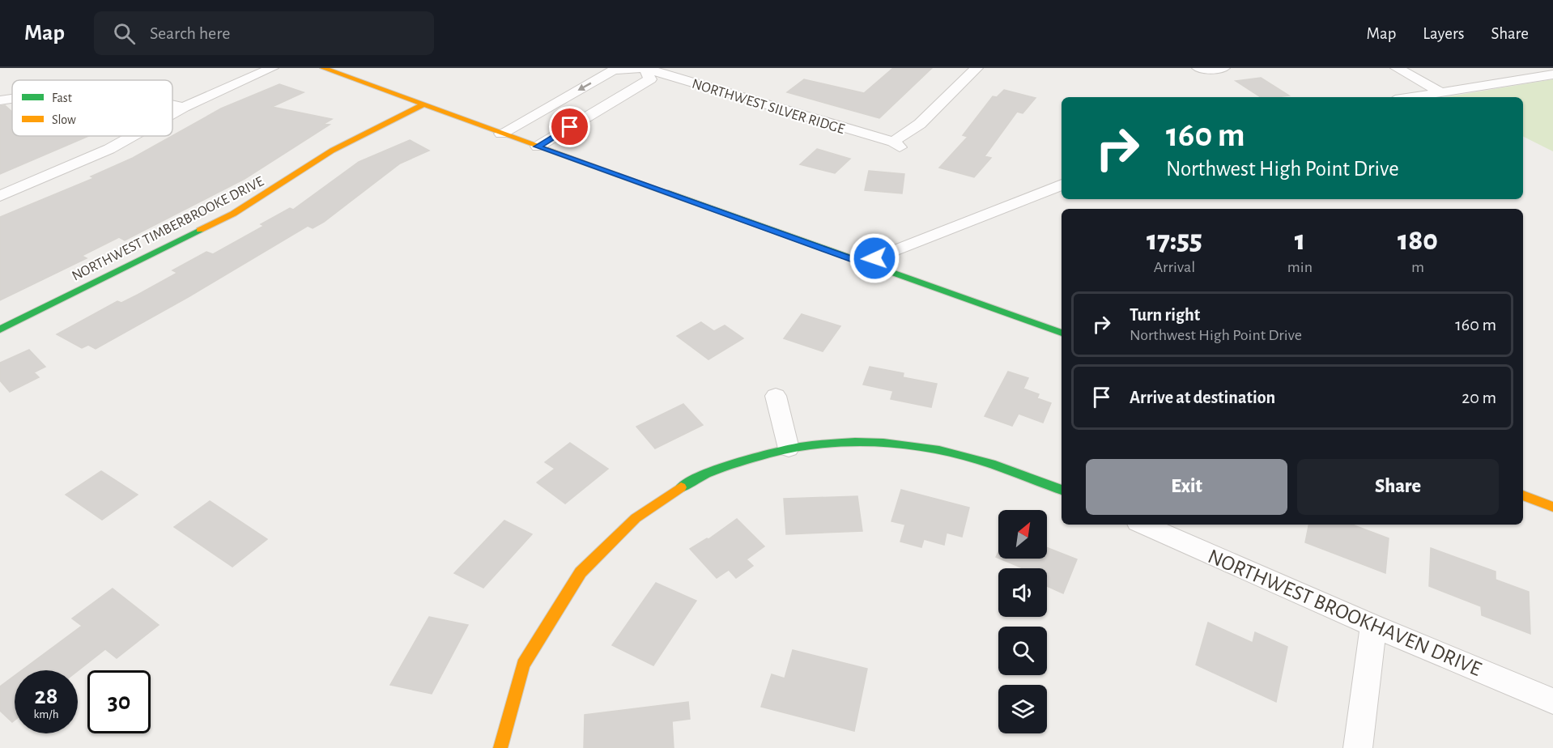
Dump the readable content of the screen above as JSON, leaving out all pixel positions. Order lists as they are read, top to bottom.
{
  "streets": {
    "main road": ["NORTHWEST TIMBERBROOKE DRIVE"],
    "street": ["NORTHWEST SILVER RIDGE", "NORTHWEST BROOKHAVEN DRIVE"]
  },
  "legend": ["Fast", "Slow"],
  "north": "top right",
  "page": {
    "header": "Map",
    "search": "Search here",
    "nav": ["Map", "Layers", "Share"],
    "turn": ["160 m", "Northwest High Point Drive"],
    "eta": [
      "17:55",
      "Arrival",
      "1",
      "min",
      "180",
      "m"
    ],
    "list": [
      {
        "name": "Turn right",
        "note": "Northwest High Point Drive",
        "value": "160 m"
      },
      {
        "name": "Arrive at destination",
        "value": "20 m"
      }
    ],
    "buttons": ["Exit", "Share"],
    "speed": "28 km/h",
    "limit": "30"
  }
}
